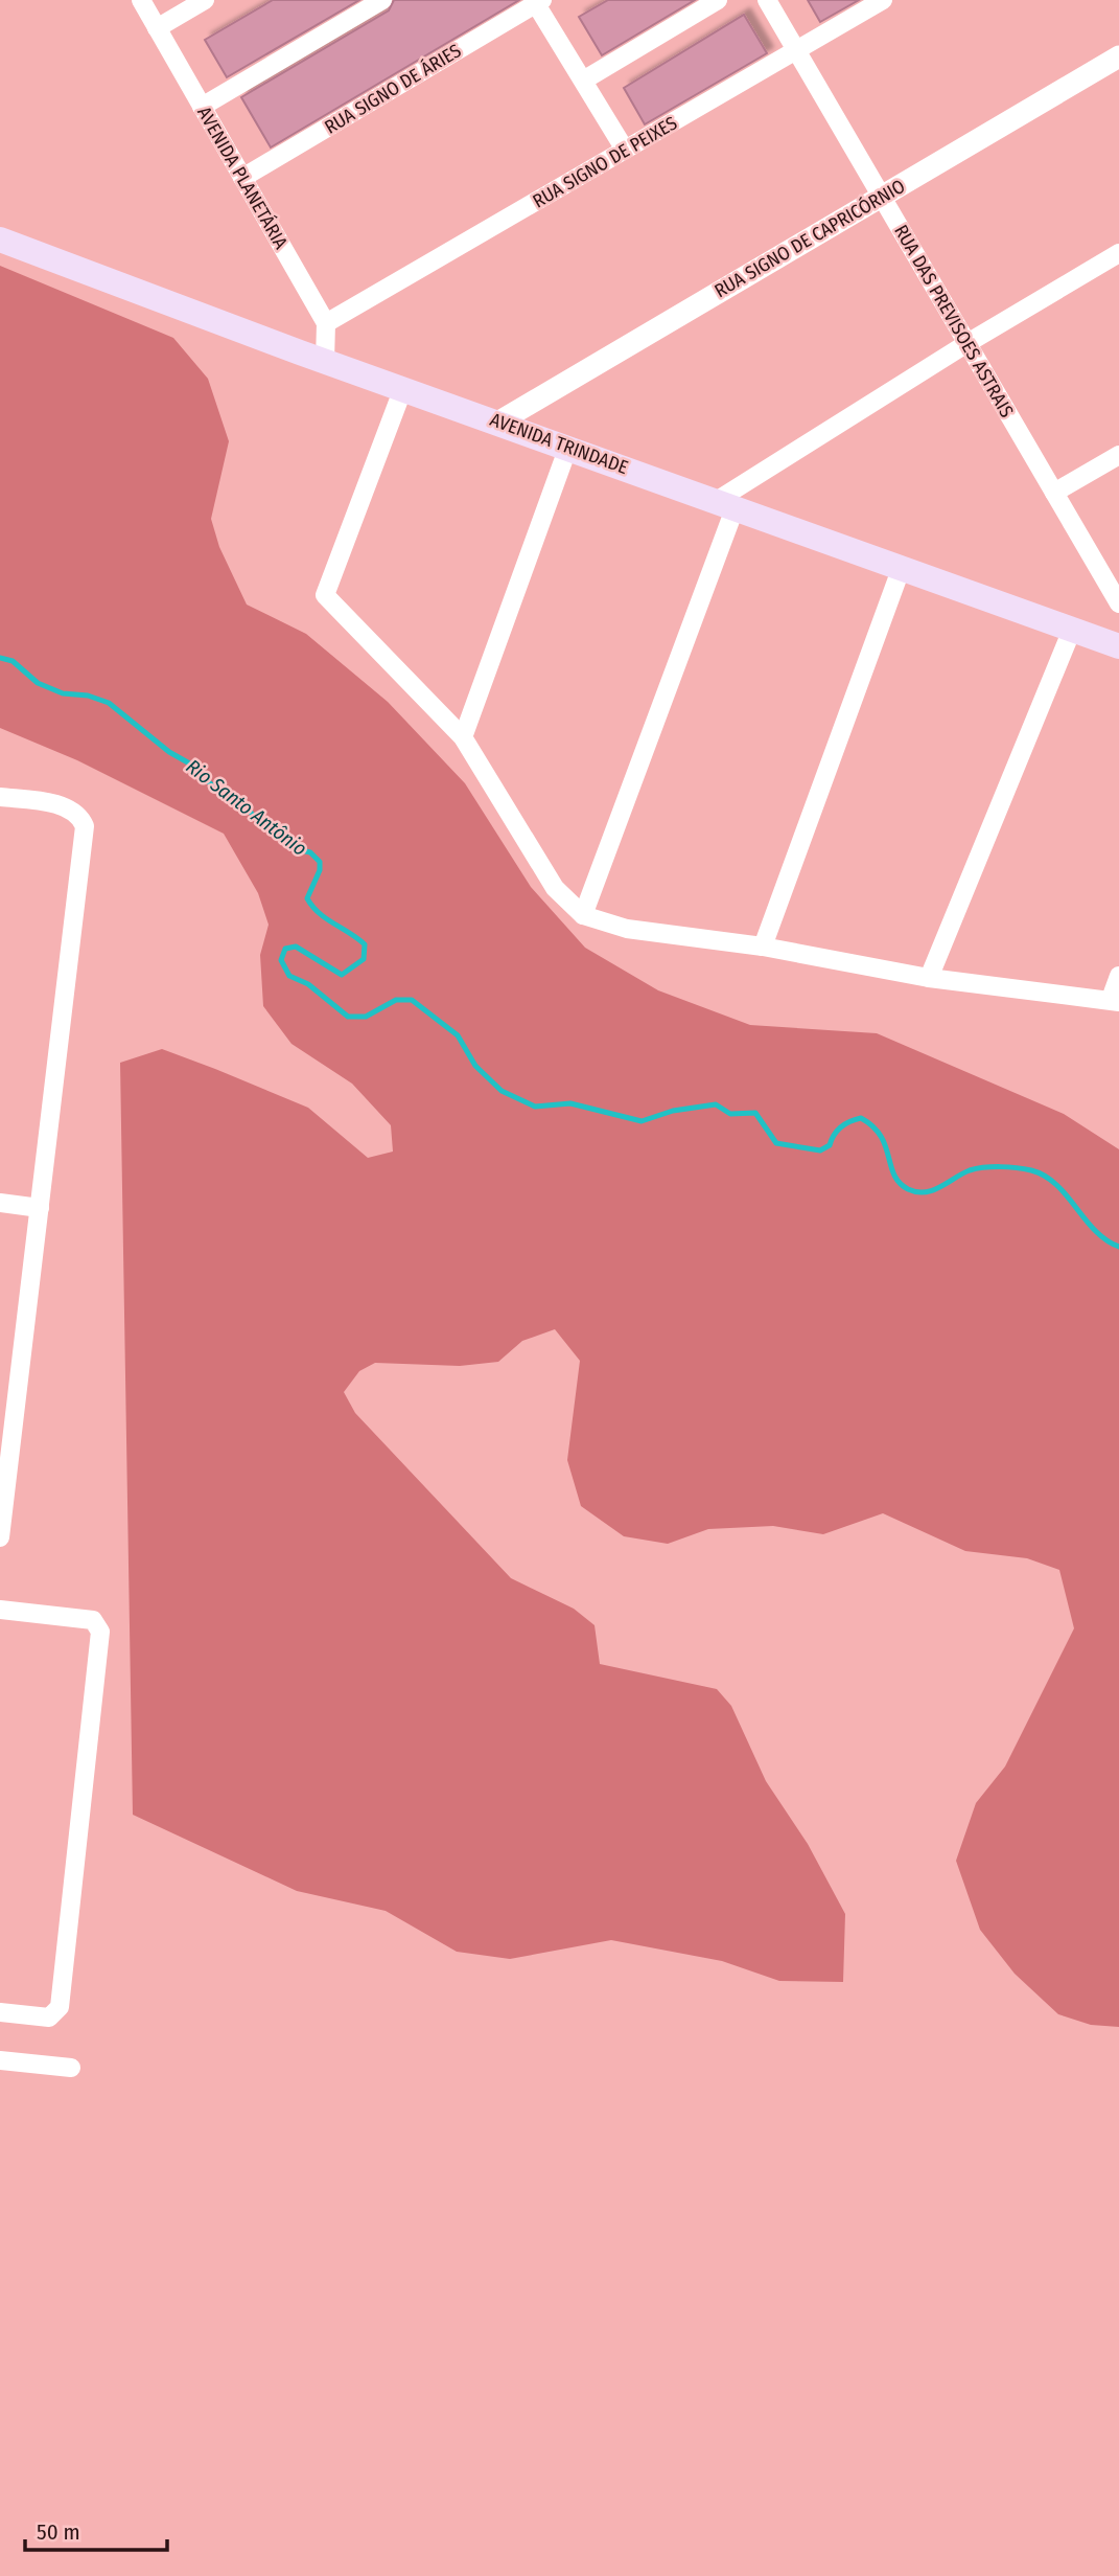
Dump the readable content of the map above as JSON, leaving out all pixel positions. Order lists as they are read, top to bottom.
{
  "streets": {
    "main road": ["AVENIDA TRINDADE"],
    "street": [
      "RUA SIGNO DE ÁRIES",
      "RUA SIGNO DE PEIXES",
      "AVENIDA PLANETÁRIA",
      "RUA SIGNO DE CAPRICÓRNIO",
      "RUA DAS PREVISOES ASTRAIS"
    ]
  },
  "crossings": [
    ["RUA SIGNO DE ÁRIES", "AVENIDA PLANETÁRIA"],
    ["RUA SIGNO DE PEIXES", "AVENIDA PLANETÁRIA"],
    ["RUA SIGNO DE PEIXES", "RUA DAS PREVISOES ASTRAIS"],
    ["RUA SIGNO DE CAPRICÓRNIO", "RUA DAS PREVISOES ASTRAIS"],
    ["RUA SIGNO DE CAPRICÓRNIO", "AVENIDA TRINDADE"]
  ],
  "water": ["Rio Santo Antônio"],
  "scale_bar": "50 m"
}
